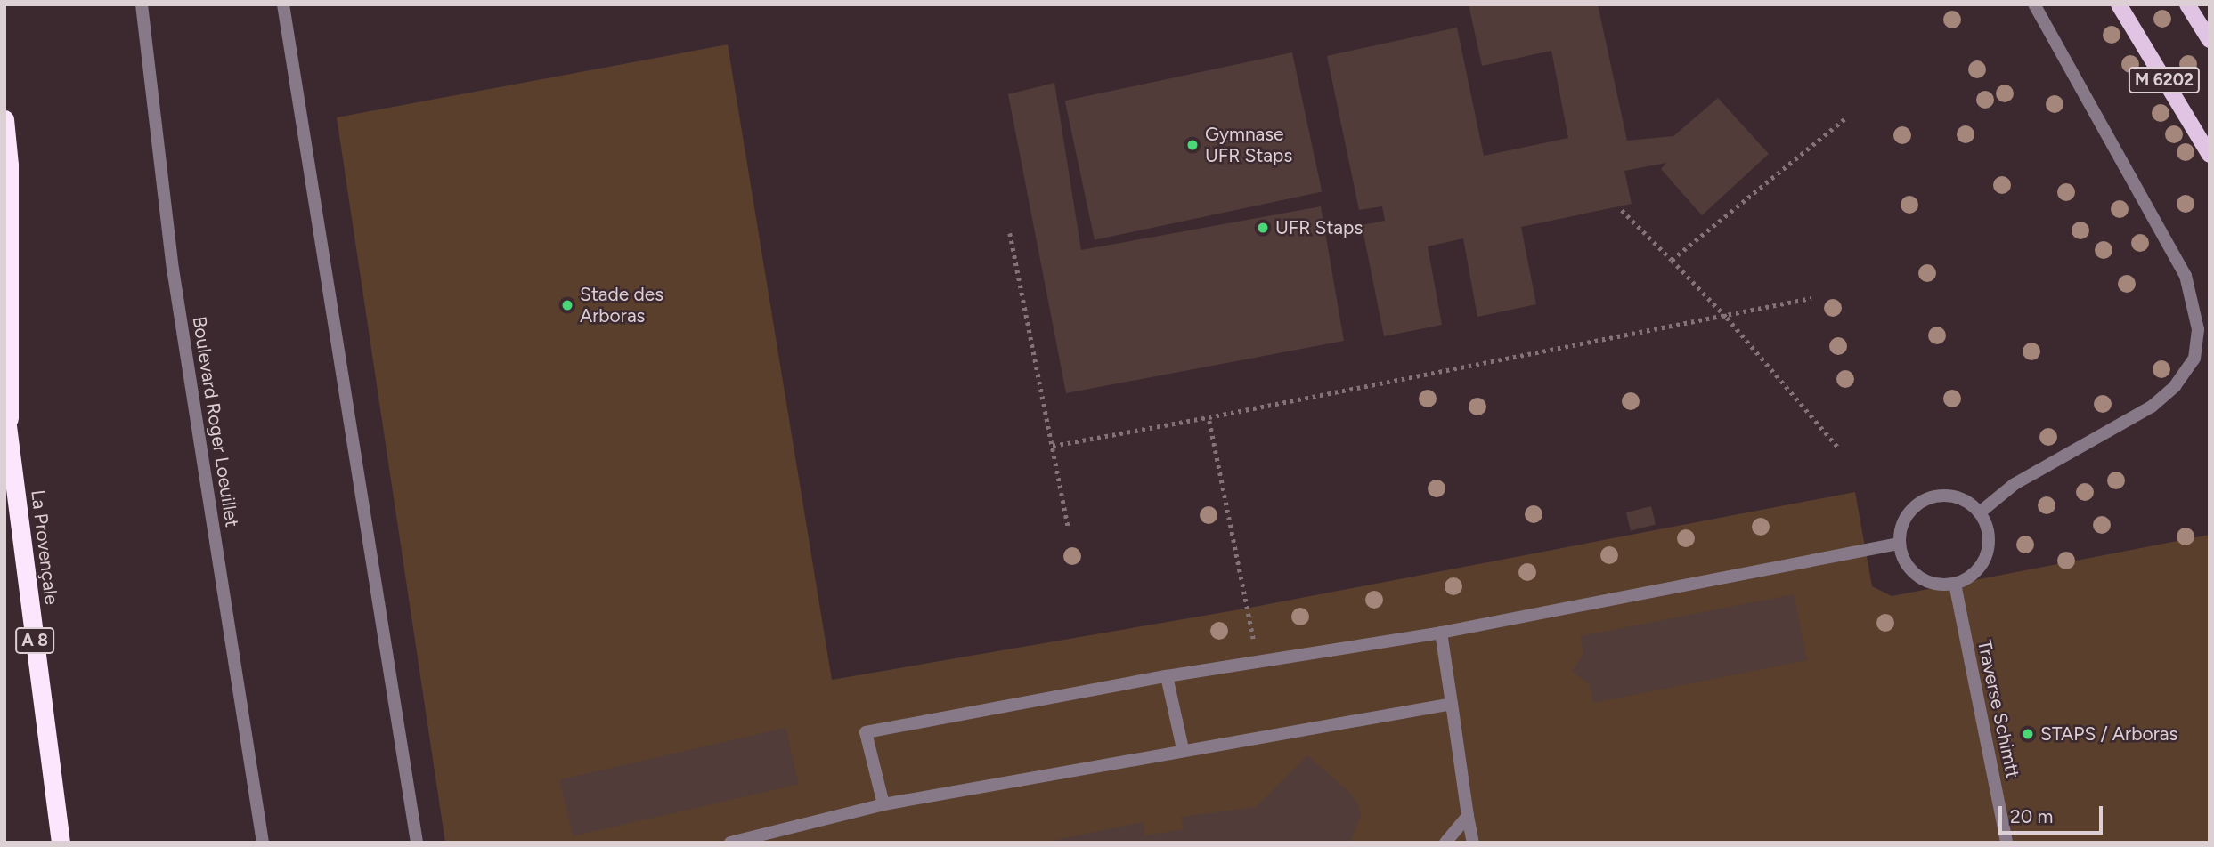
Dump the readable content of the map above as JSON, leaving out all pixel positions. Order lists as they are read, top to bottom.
{
  "streets": {
    "highway": ["La Provençale", "A 8"],
    "main road": ["M 6202"],
    "street": ["Boulevard Roger Loeuillet", "Traverse Schimtt"]
  },
  "places": [
    "Gymnase UFR Staps",
    "UFR Staps",
    "Stade des Arboras",
    "STAPS / Arboras"
  ],
  "scale_bar": "20 m"
}
